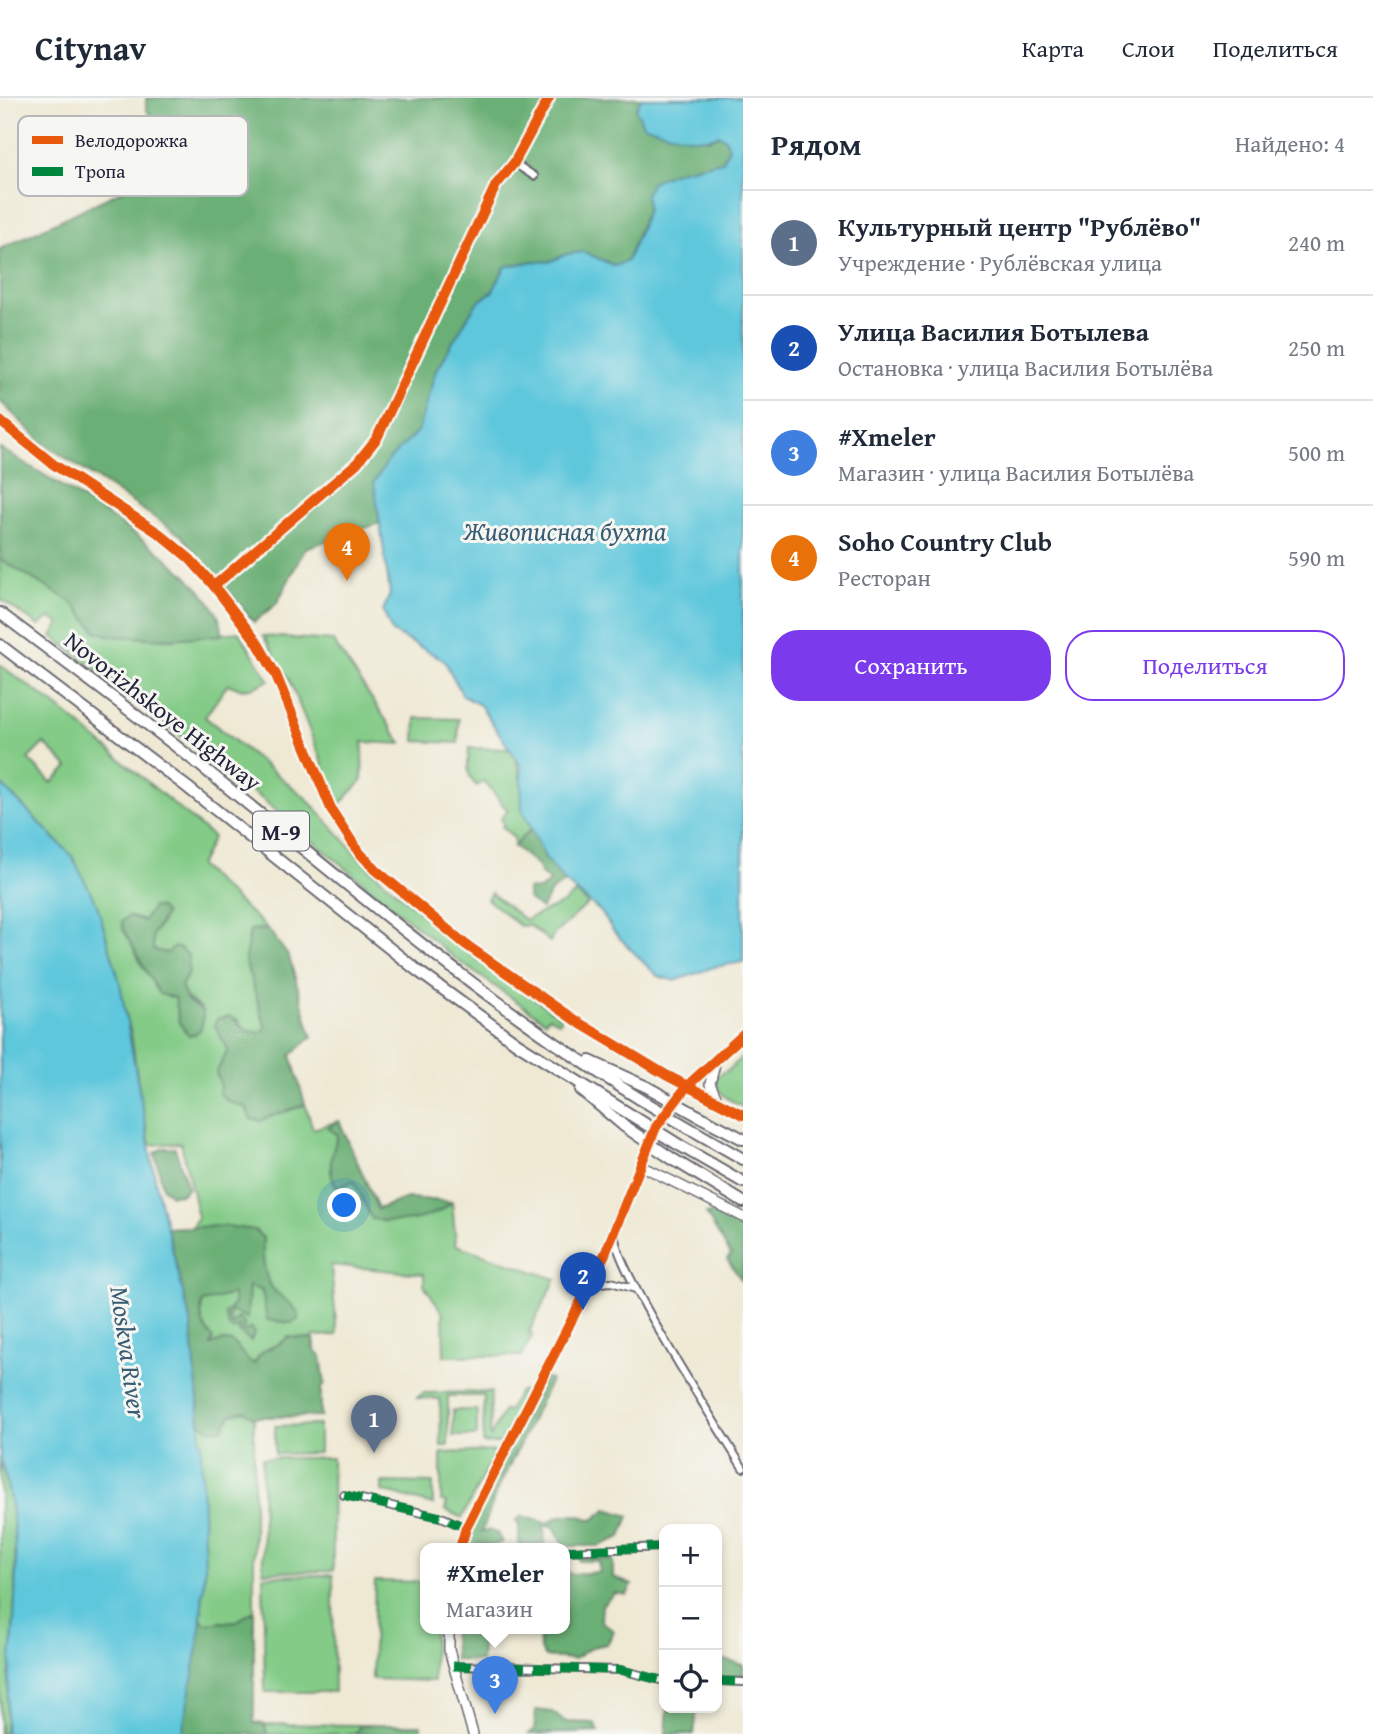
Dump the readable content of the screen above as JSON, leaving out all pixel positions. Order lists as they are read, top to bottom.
{
  "streets": {
    "highway": ["Novorizhskoye Highway", "М-9"]
  },
  "water": ["Живописная бухта", "Moskva River"],
  "legend": ["Велодорожка", "Тропа"],
  "page": {
    "header": "Citynav",
    "nav": ["Карта", "Слои", "Поделиться"],
    "heading": ["Рядом", "Найдено: 4"],
    "list": [
      {
        "mark": "1",
        "name": "Культурный центр \"Рублёво\"",
        "note": "Учреждение · Рублёвская улица",
        "value": "240 m"
      },
      {
        "mark": "2",
        "name": "Улица Василия Ботылева",
        "note": "Остановка · улица Василия Ботылёва",
        "value": "250 m"
      },
      {
        "mark": "3",
        "name": "#Xmeler",
        "note": "Магазин · улица Василия Ботылёва",
        "value": "500 m"
      },
      {
        "mark": "4",
        "name": "Soho Country Club",
        "note": "Ресторан",
        "value": "590 m"
      }
    ],
    "pins": [
      "4",
      "2",
      "1",
      "3"
    ],
    "buttons": ["Сохранить", "Поделиться"],
    "map_buttons": ["+", "−"],
    "popup": ["#Xmeler", "Магазин"]
  }
}
